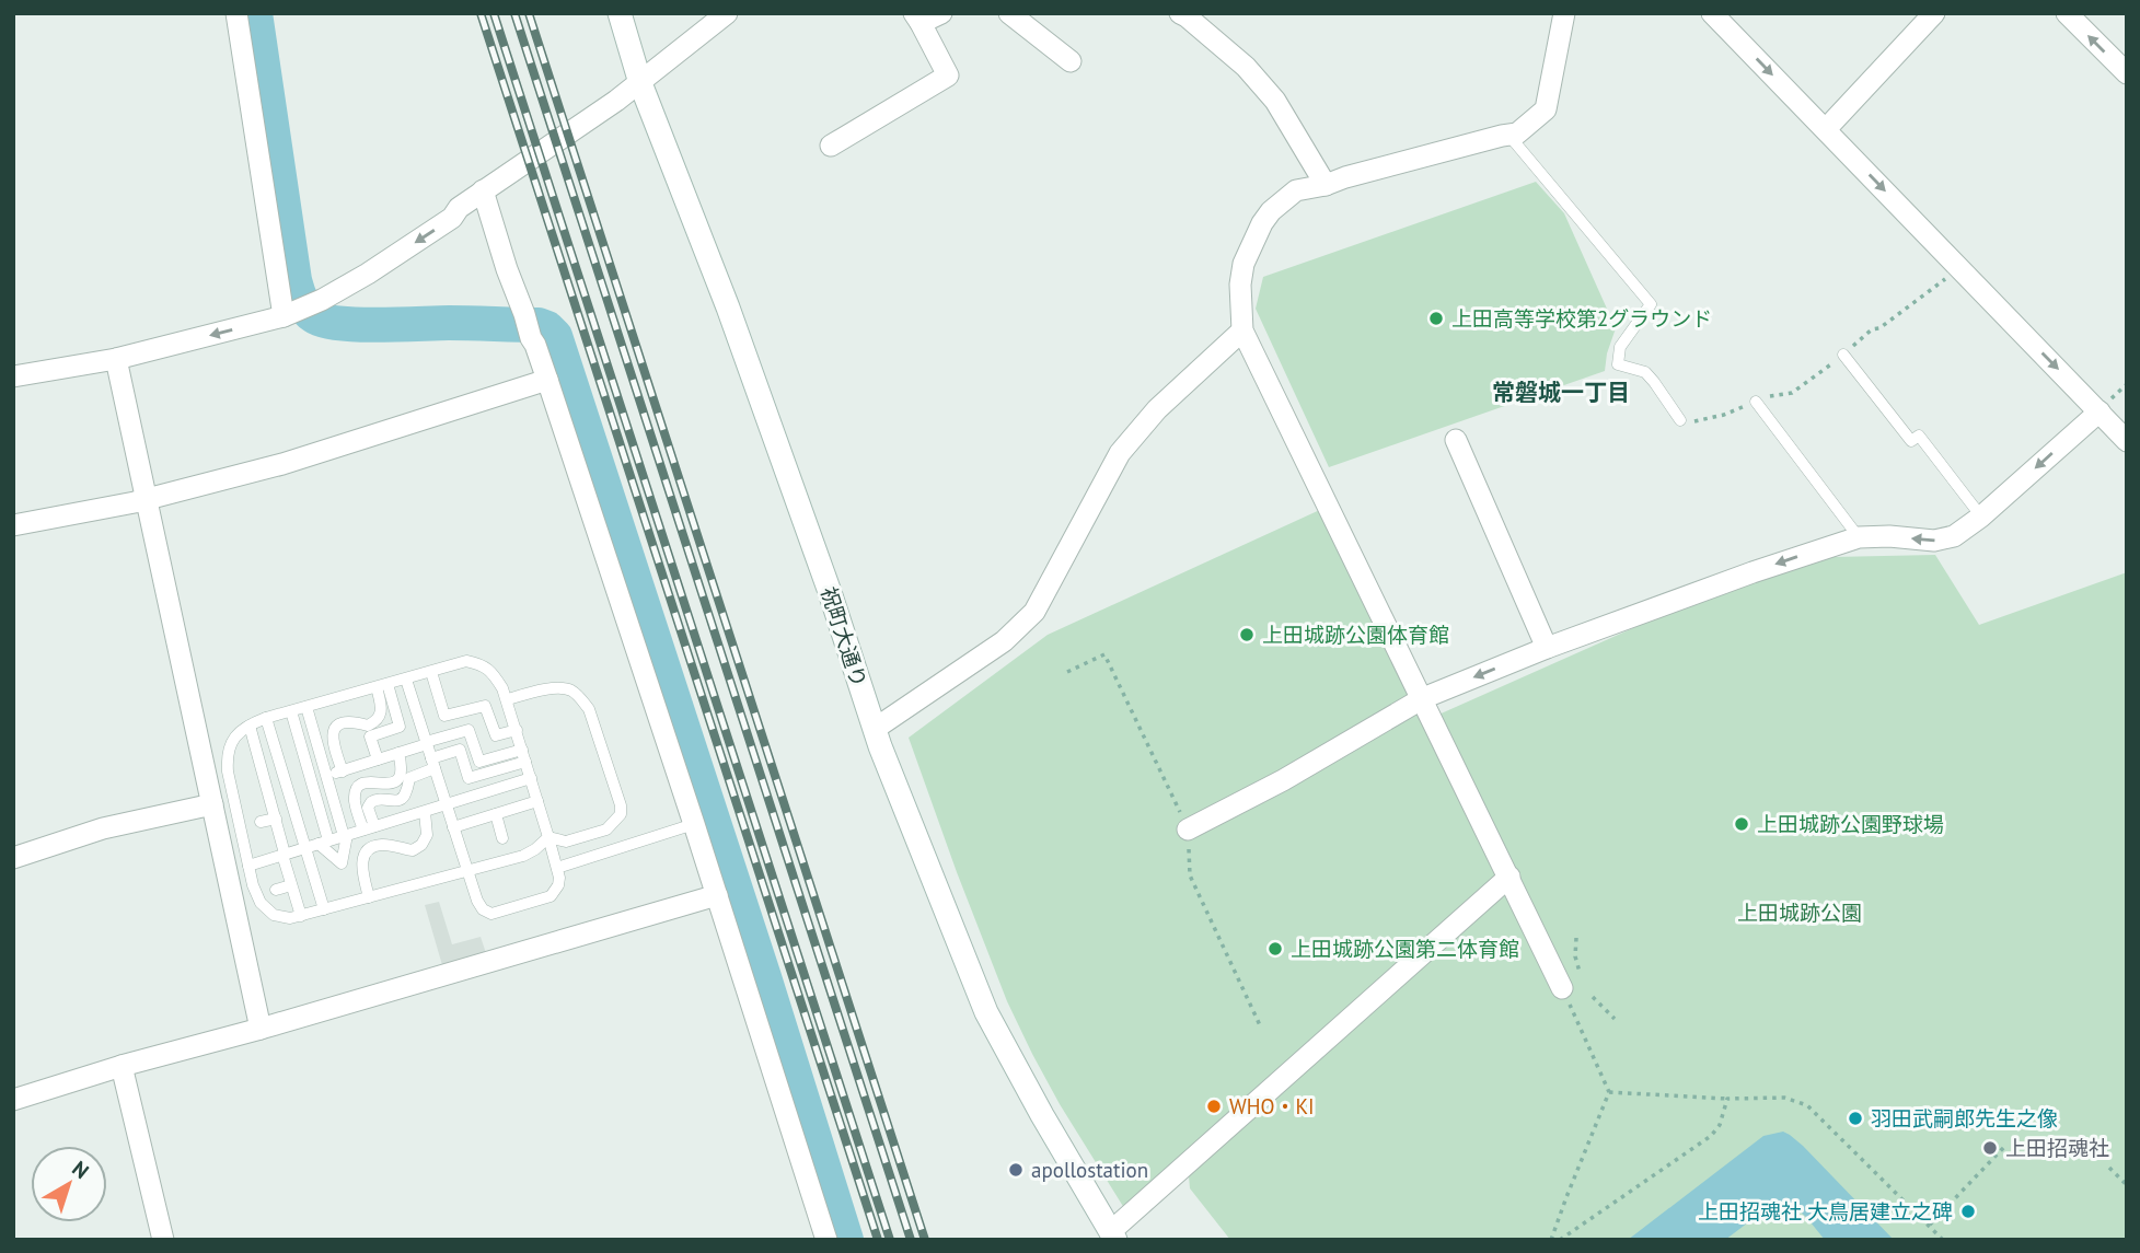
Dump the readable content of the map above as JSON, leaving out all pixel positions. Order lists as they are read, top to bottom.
{
  "streets": {
    "street": ["祝町大通り"]
  },
  "districts": ["常磐城一丁目"],
  "parks": ["上田城跡公園"],
  "places": [
    "上田高等学校第2グラウンド",
    "上田城跡公園体育館",
    "上田城跡公園野球場",
    "上田城跡公園第二体育館",
    "WHO・KI",
    "羽田武嗣郎先生之像",
    "上田招魂社",
    "apollostation",
    "上田招魂社 大鳥居建立之碑"
  ],
  "north": "top right"
}
